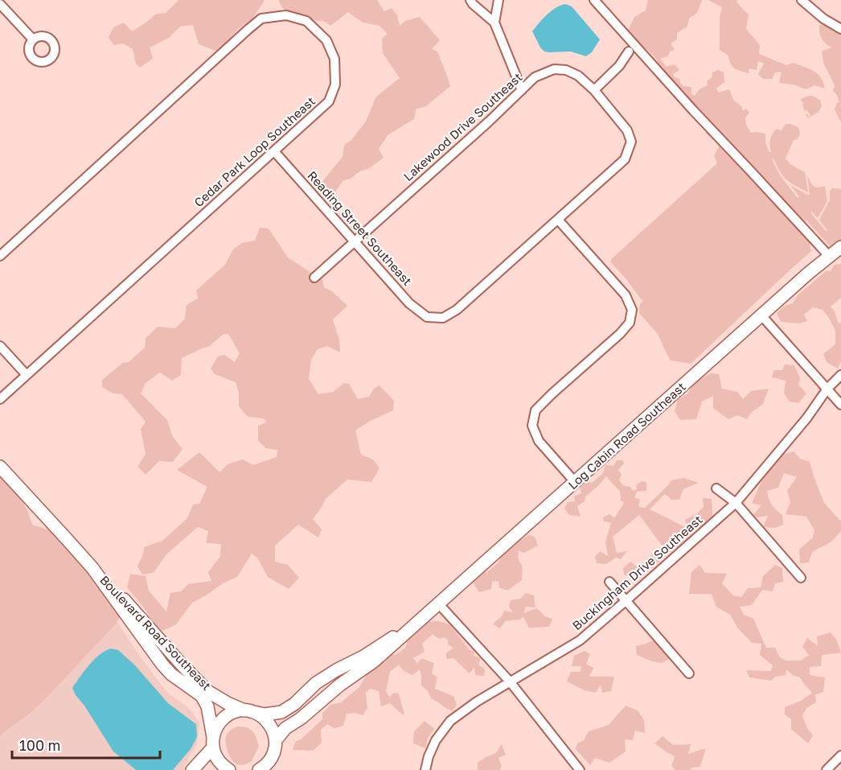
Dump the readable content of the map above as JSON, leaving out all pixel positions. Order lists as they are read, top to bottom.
{
  "streets": {
    "street": [
      "Lakewood Drive Southeast",
      "Cedar Park Loop Southeast",
      "Reading Street Southeast",
      "Log Cabin Road Southeast",
      "Buckingham Drive Southeast",
      "Boulevard Road Southeast"
    ]
  },
  "crossings": [
    ["Lakewood Drive Southeast", "Reading Street Southeast"],
    ["Cedar Park Loop Southeast", "Reading Street Southeast"],
    ["Log Cabin Road Southeast", "Boulevard Road Southeast"]
  ],
  "scale_bar": "100 m"
}
